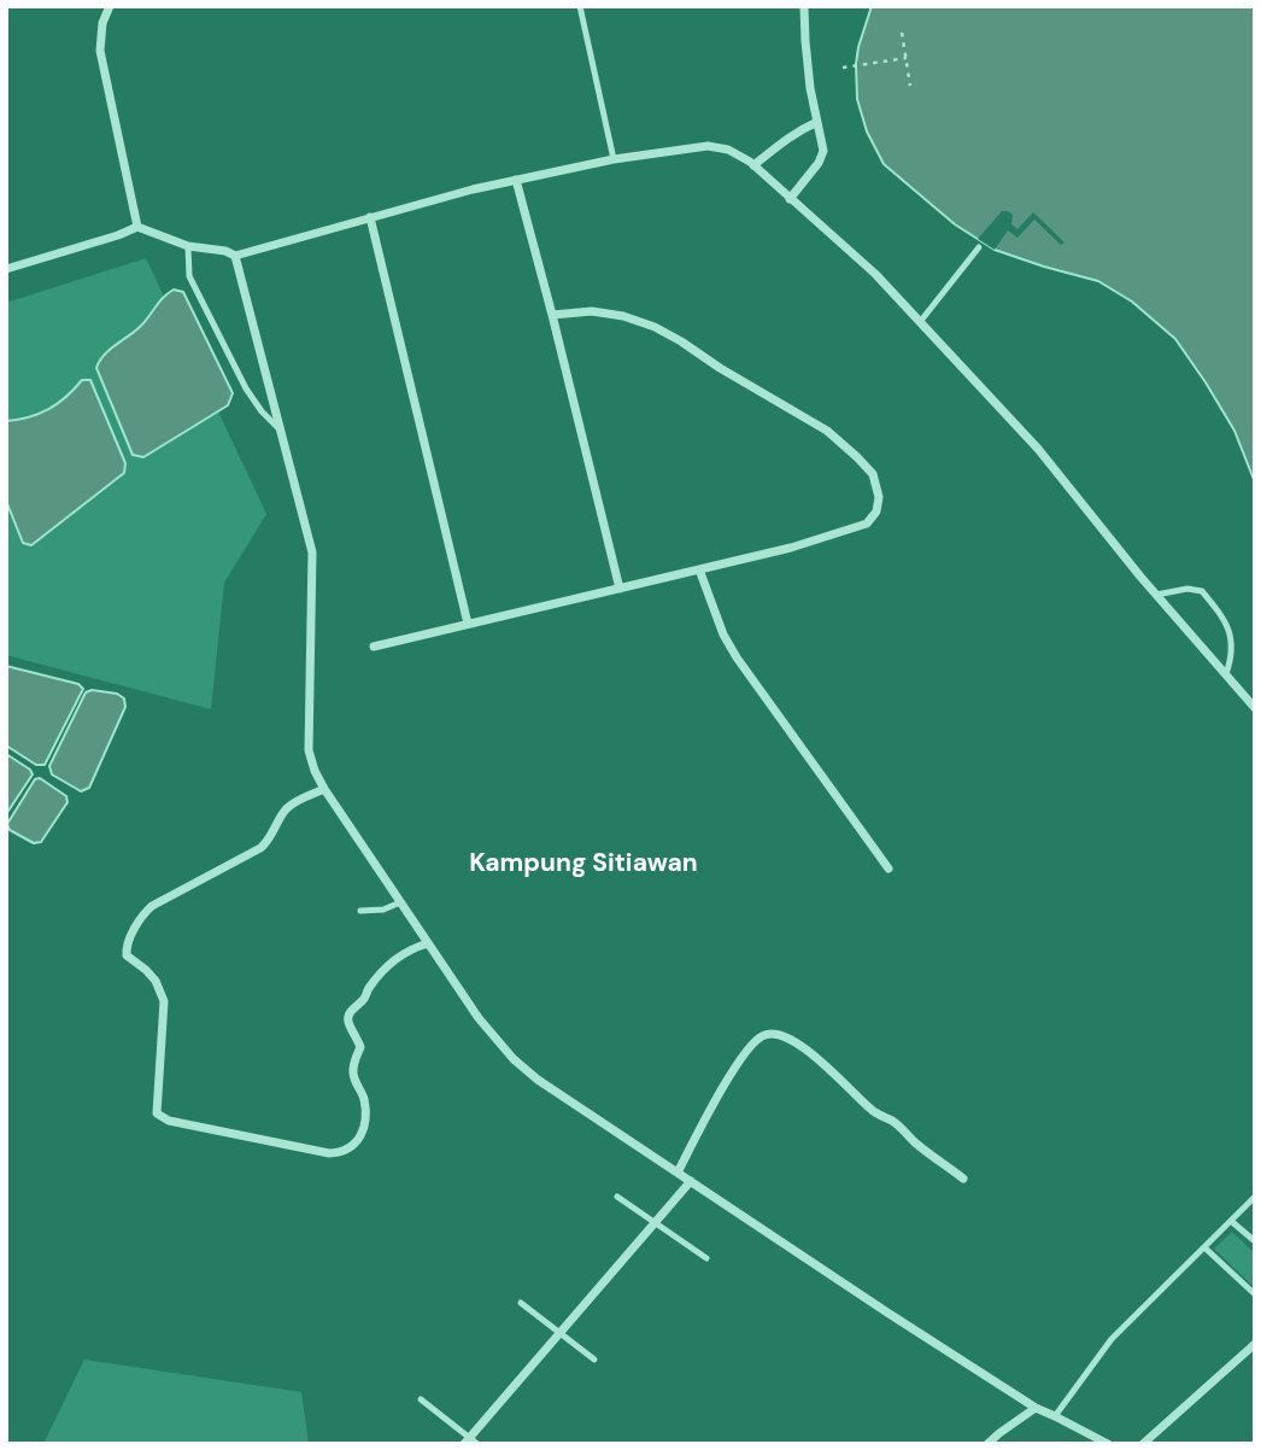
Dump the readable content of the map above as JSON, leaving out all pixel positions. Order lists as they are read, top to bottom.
{
  "districts": ["Kampung Sitiawan"]
}
